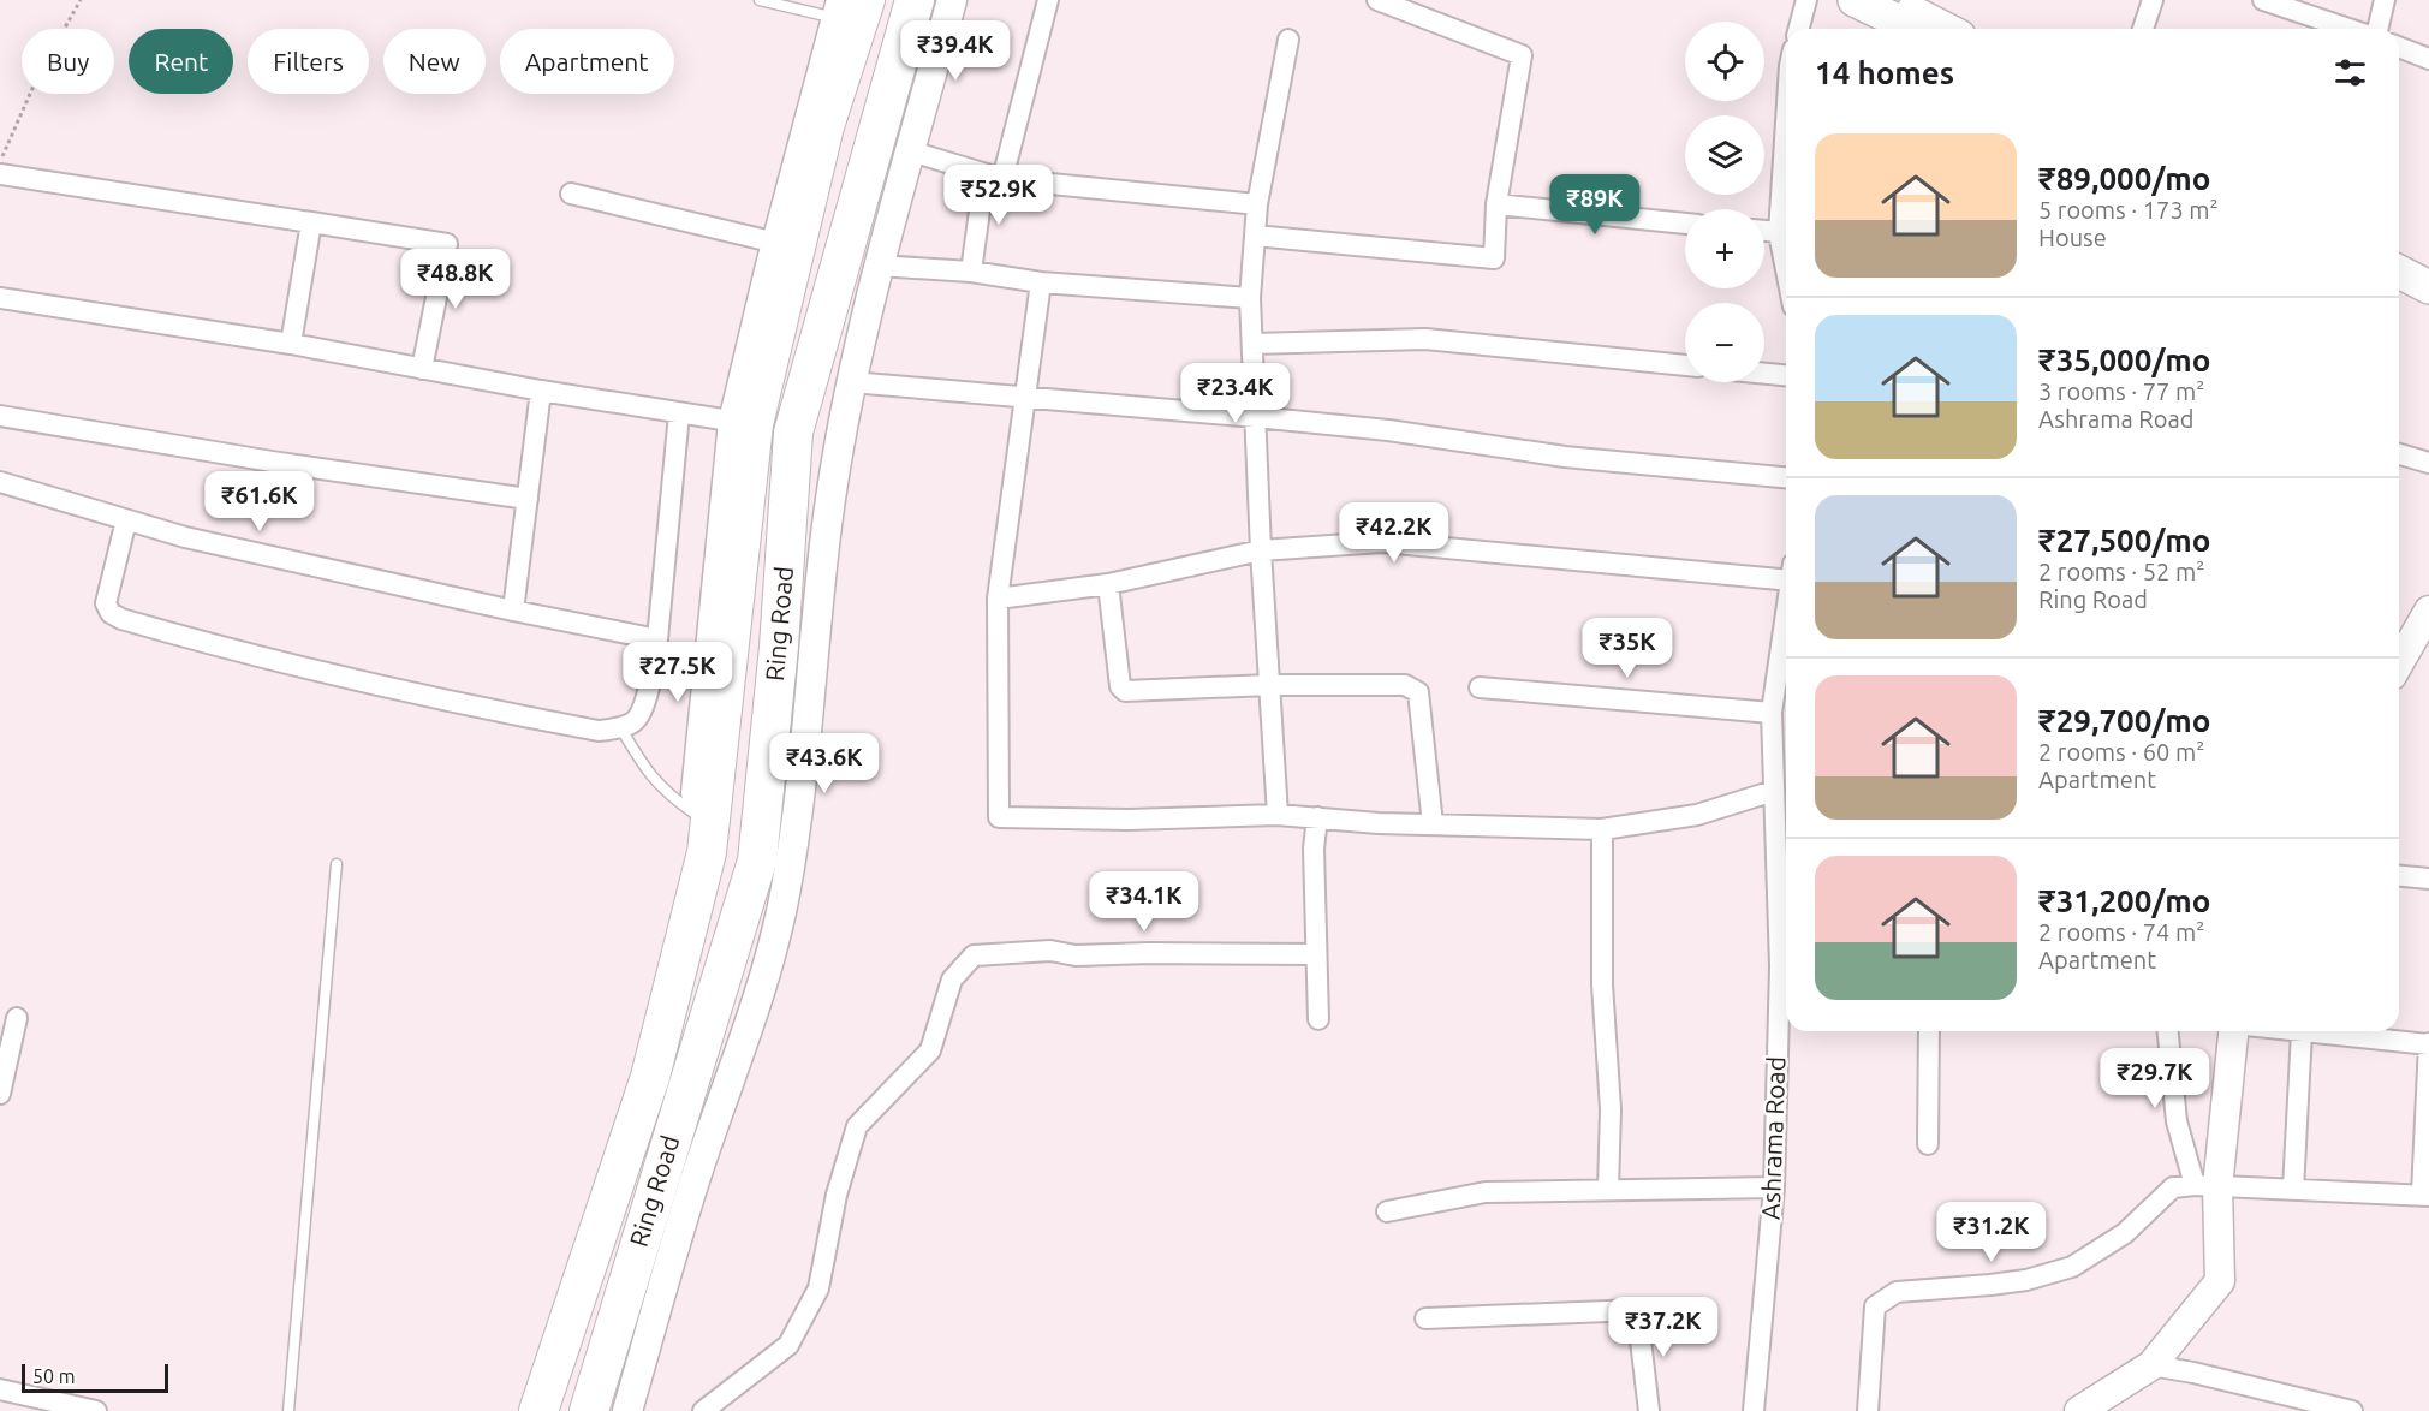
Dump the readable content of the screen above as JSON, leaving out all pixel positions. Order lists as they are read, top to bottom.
{
  "streets": {
    "highway": ["Ring Road"],
    "street": ["Ashrama Road"]
  },
  "scale_bar": "50 m",
  "page": {
    "price": [
      "₹39.4K",
      "₹52.9K",
      "₹89K",
      "₹48.8K",
      "₹23.4K",
      "₹61.6K",
      "₹42.2K",
      "₹35K",
      "₹27.5K",
      "₹43.6K",
      "₹34.1K",
      "₹29.7K",
      "₹31.2K",
      "₹37.2K"
    ],
    "map_buttons": ["+", "−"],
    "chip": [
      "Buy",
      "Rent",
      "Filters",
      "New",
      "Apartment"
    ],
    "heading": "14 homes",
    "list": [
      {
        "name": "₹89,000/mo",
        "note": "5 rooms · 173 m² · House"
      },
      {
        "name": "₹35,000/mo",
        "note": "3 rooms · 77 m² · Ashrama Road"
      },
      {
        "name": "₹27,500/mo",
        "note": "2 rooms · 52 m² · Ring Road"
      },
      {
        "name": "₹29,700/mo",
        "note": "2 rooms · 60 m² · Apartment"
      },
      {
        "name": "₹31,200/mo",
        "note": "2 rooms · 74 m² · Apartment"
      }
    ],
    "scale": "50 m"
  }
}
